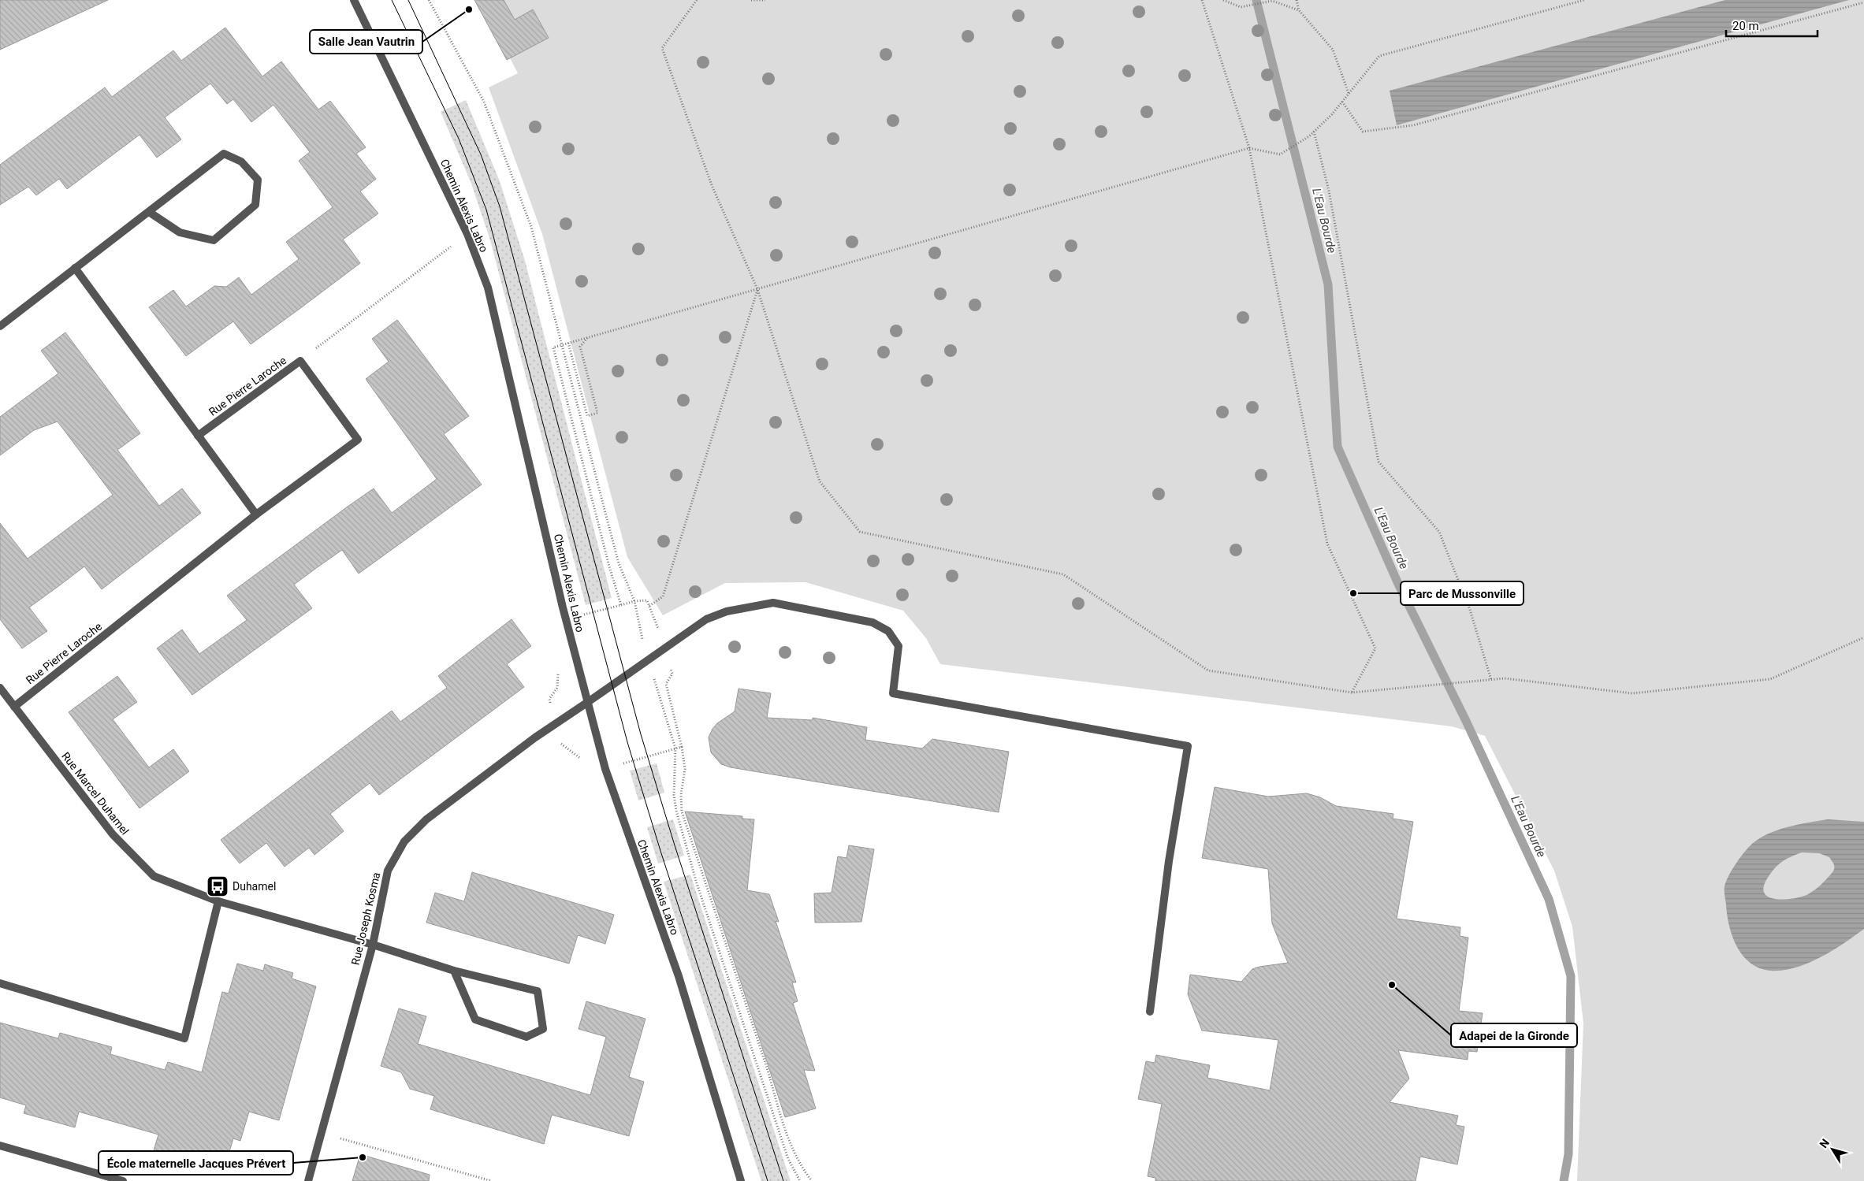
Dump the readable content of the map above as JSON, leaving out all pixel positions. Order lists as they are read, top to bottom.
{
  "streets": {
    "street": [
      "Chemin Alexis Labro",
      "Rue Pierre Laroche",
      "Rue Marcel Duhamel",
      "Rue Joseph Kosma"
    ]
  },
  "crossings": [
    ["Chemin Alexis Labro", "Rue Joseph Kosma"],
    ["Rue Pierre Laroche", "Rue Marcel Duhamel"],
    ["Rue Marcel Duhamel", "Rue Joseph Kosma"]
  ],
  "water": ["L'Eau Bourde"],
  "places": {
    "other": [
      "Salle Jean Vautrin",
      "Parc de Mussonville",
      "Adapei de la Gironde",
      "École maternelle Jacques Prévert"
    ],
    "bus stop": ["Duhamel"]
  },
  "scale_bar": "20 m",
  "north": "top left"
}
